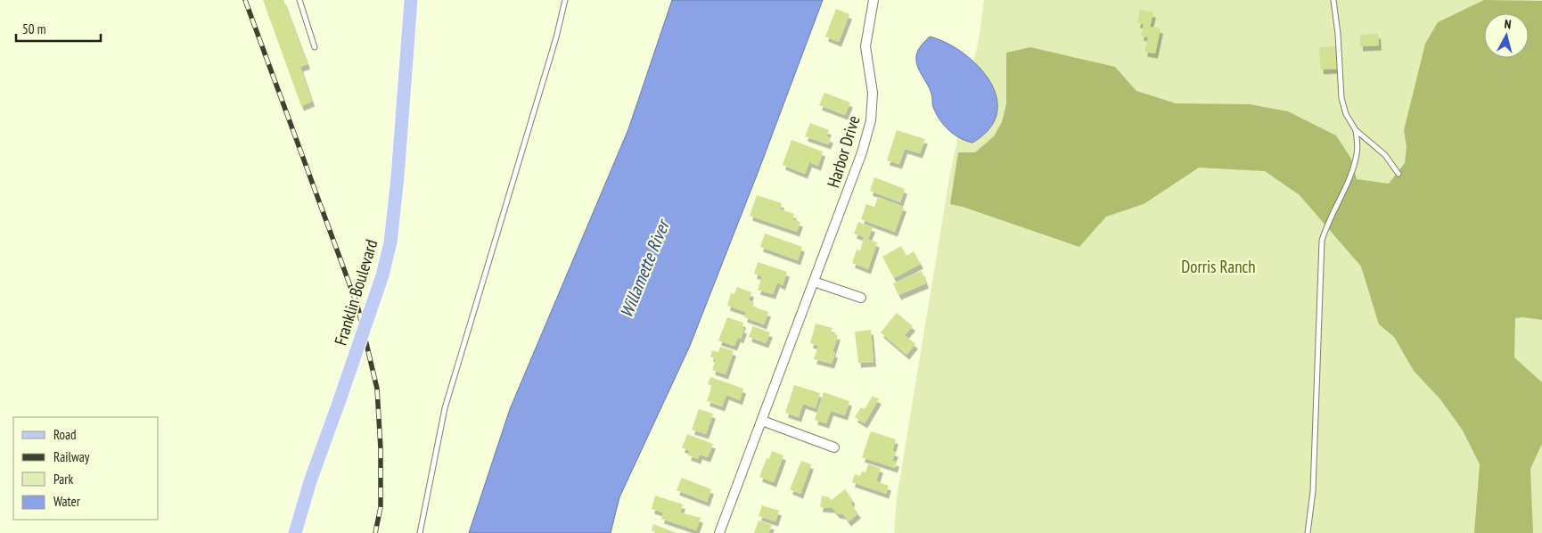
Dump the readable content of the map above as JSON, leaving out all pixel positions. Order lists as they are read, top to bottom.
{
  "streets": {
    "main road": ["Franklin Boulevard"],
    "street": ["Harbor Drive"]
  },
  "water": ["Willamette River"],
  "parks": ["Dorris Ranch"],
  "legend": [
    "Road",
    "Railway",
    "Park",
    "Water"
  ],
  "scale_bar": "50 m",
  "north": "top"
}
